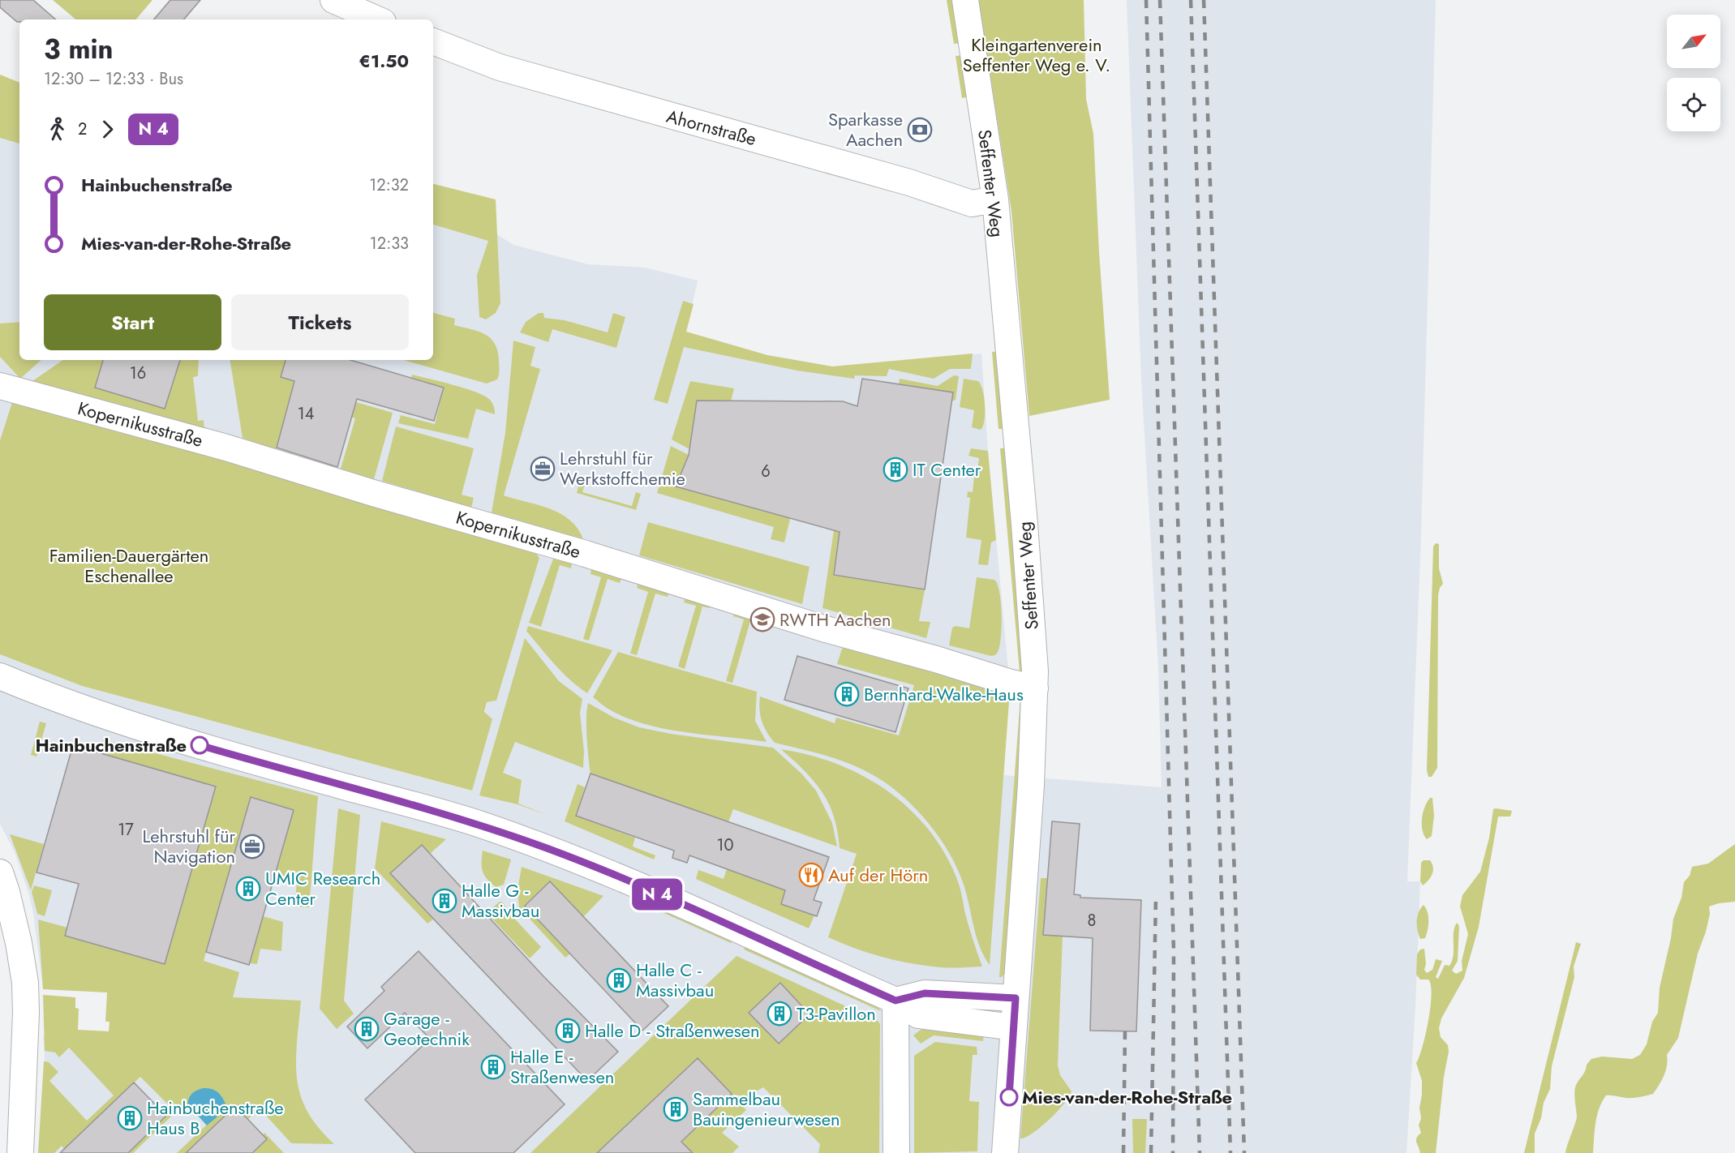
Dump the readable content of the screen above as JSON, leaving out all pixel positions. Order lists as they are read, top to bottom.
{
  "streets": {
    "street": ["Ahornstraße", "Seffenter Weg", "Kopernikusstraße"]
  },
  "crossings": [
    ["Ahornstraße", "Seffenter Weg"],
    ["Seffenter Weg", "Kopernikusstraße"]
  ],
  "parks": ["Kleingartenverein Seffenter Weg e. V.", "Familien-Dauergärten Eschenallee"],
  "places": {
    "bank": ["Sparkasse Aachen"],
    "office": ["Lehrstuhl für Werkstoffchemie", "Lehrstuhl für Navigation"],
    "building": [
      "IT Center",
      "Bernhard-Walke-Haus",
      "UMIC Research Center",
      "Halle G - Massivbau",
      "Halle C - Massivbau",
      "T3-Pavillon",
      "Garage - Geotechnik",
      "Halle D - Straßenwesen",
      "Halle E - Straßenwesen",
      "Sammelbau Bauingenieurwesen",
      "Hainbuchenstraße Haus B"
    ],
    "school or university": ["RWTH Aachen"],
    "other": ["Hainbuchenstraße", "Mies-van-der-Rohe-Straße"],
    "restaurant": ["Auf der Hörn"]
  },
  "house_numbers": [
    "16",
    "14",
    "6",
    "17",
    "10",
    "8"
  ],
  "north": "top right",
  "page": {
    "on_map": "N 4",
    "heading": ["3 min", "12:30 – 12:33 · Bus", "€1.50"],
    "legs": ["2", "N 4"],
    "list": [
      {
        "name": "Hainbuchenstraße",
        "value": "12:32"
      },
      {
        "name": "Mies-van-der-Rohe-Straße",
        "value": "12:33"
      }
    ],
    "buttons": ["Start", "Tickets"]
  }
}
